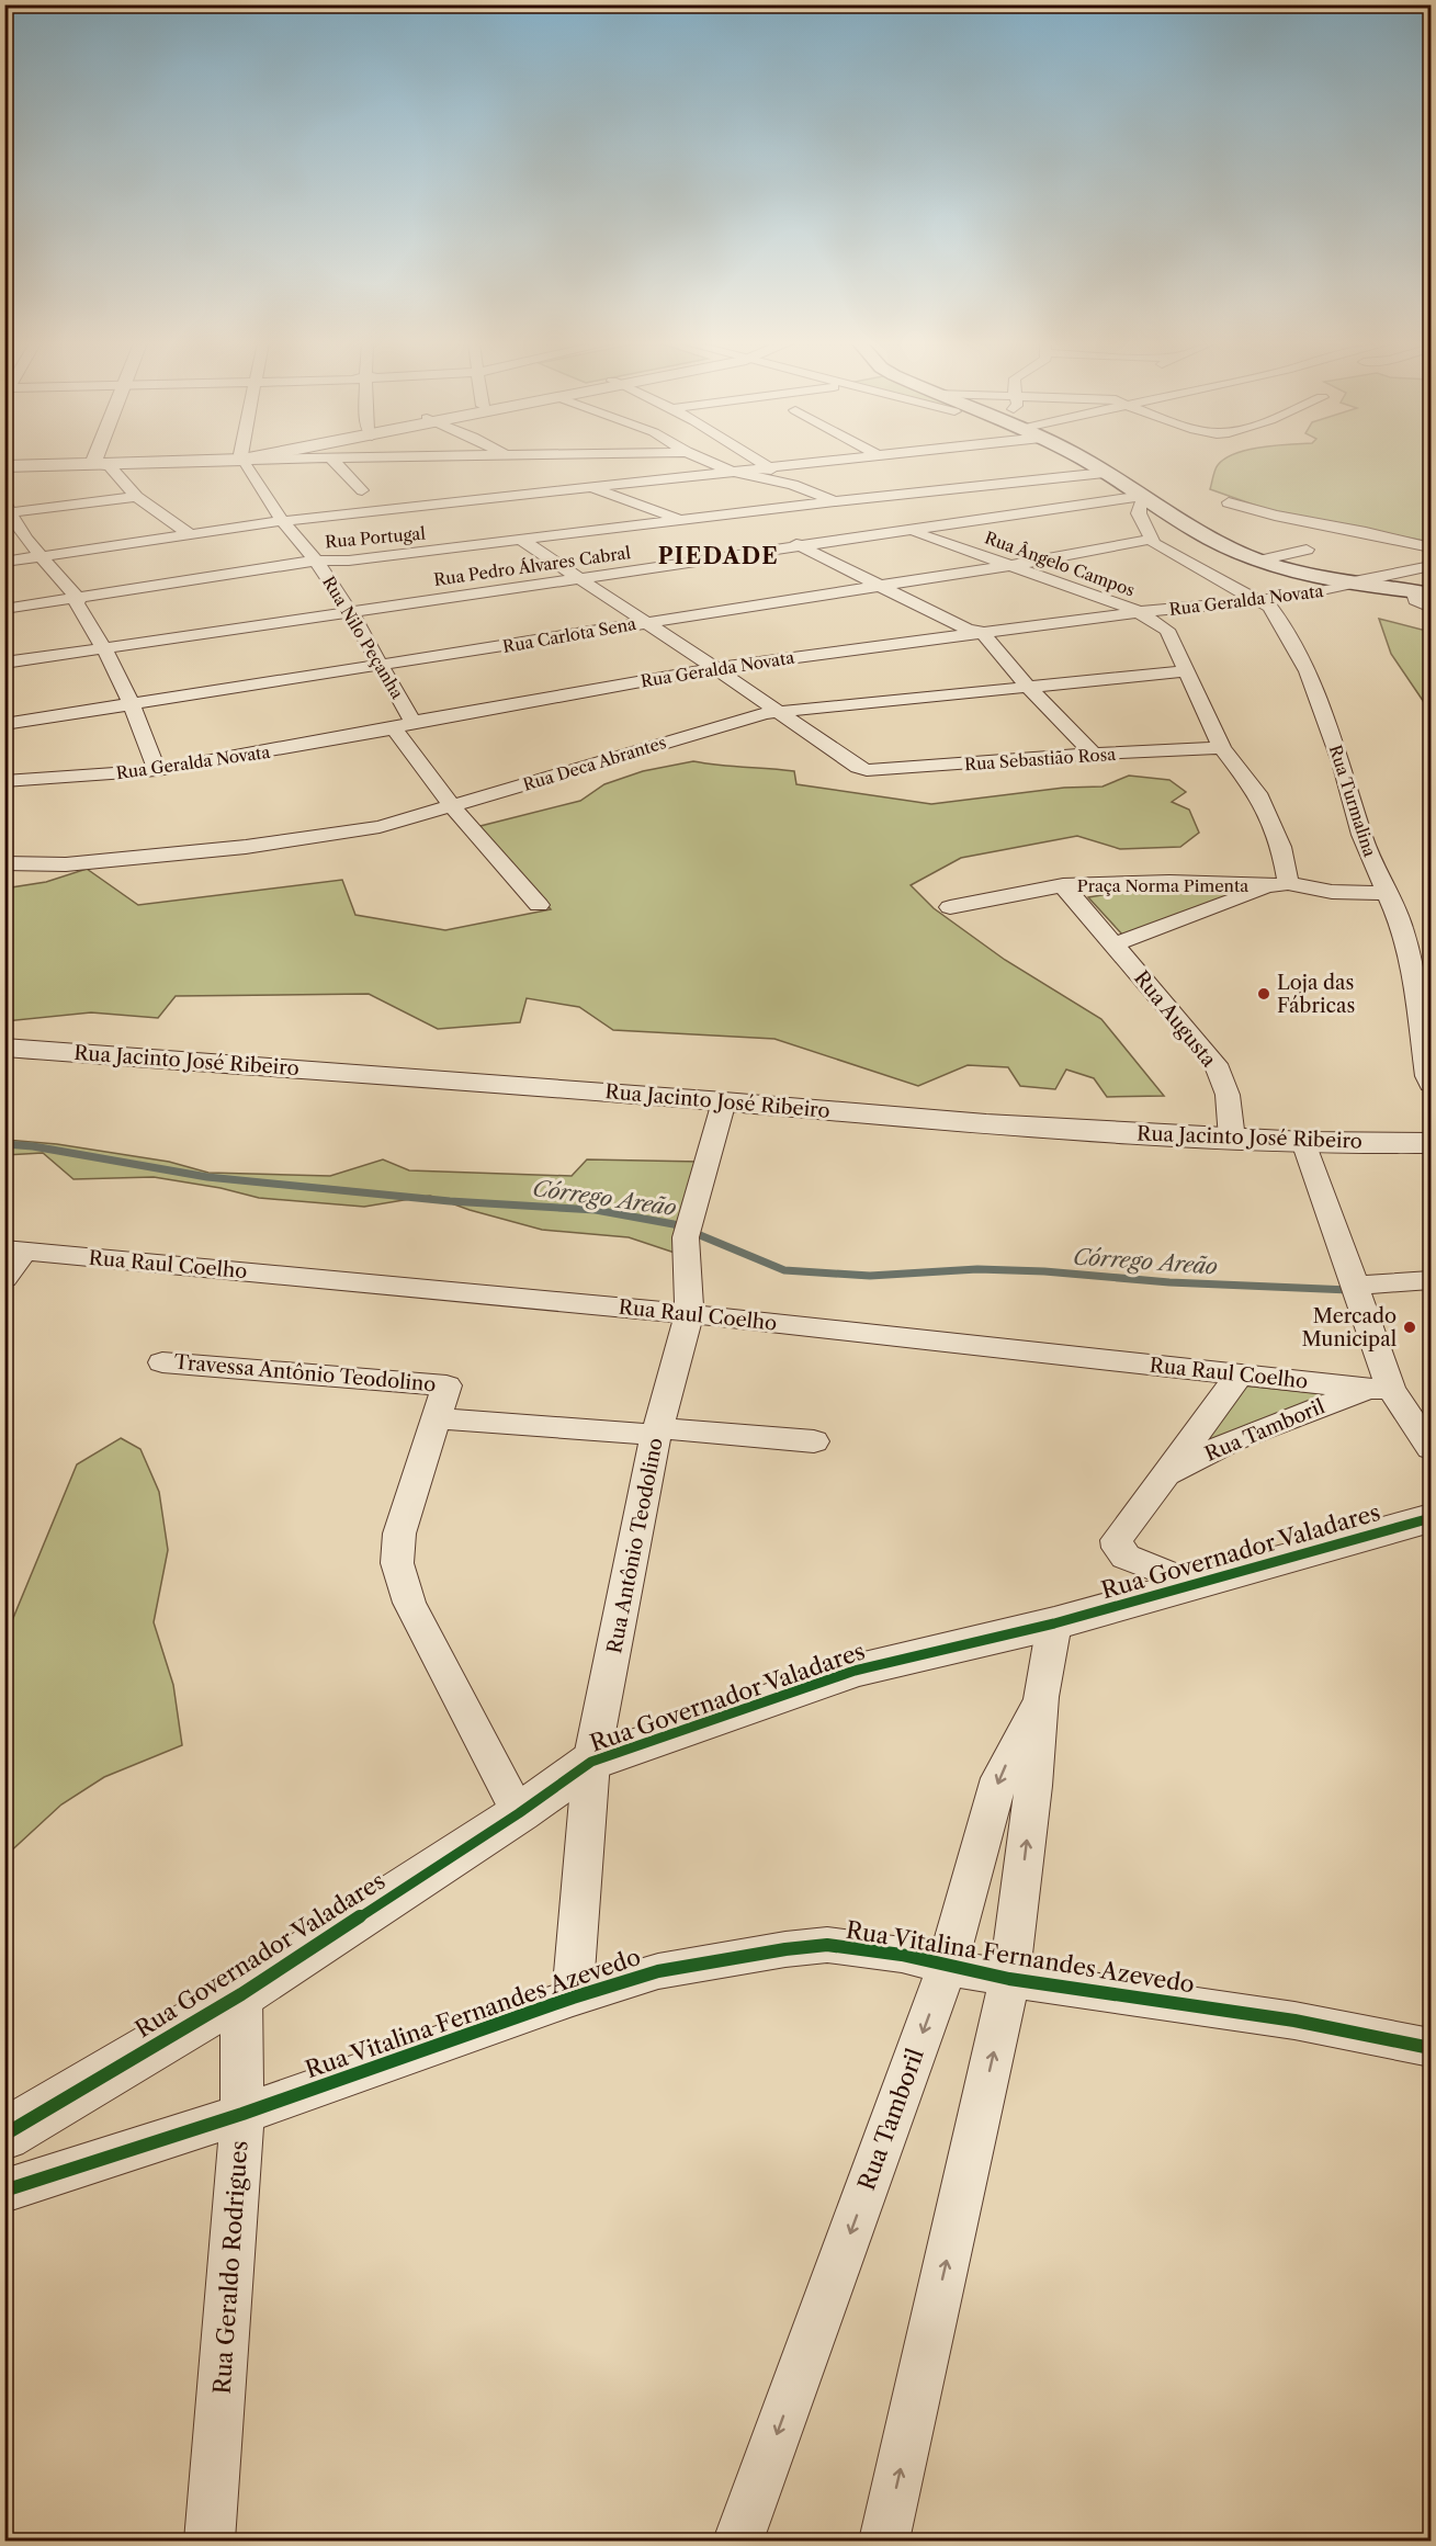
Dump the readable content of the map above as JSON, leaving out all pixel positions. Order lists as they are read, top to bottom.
{
  "streets": {
    "street": [
      "Rua Portugal",
      "Rua Ângelo Campos",
      "Rua Pedro Álvares Cabral",
      "Rua Geralda Novata",
      "Rua Carlota Sena",
      "Rua Nilo Peçanha",
      "Rua Sebastião Rosa",
      "Rua Deca Abrantes",
      "Rua Turmalina",
      "Praça Norma Pimenta",
      "Rua Augusta",
      "Rua Jacinto José Ribeiro",
      "Rua Raul Coelho",
      "Travessa Antônio Teodolino",
      "Rua Tamboril",
      "Rua Antônio Teodolino",
      "Rua Governador Valadares",
      "Rua Vitalina Fernandes Azevedo",
      "Rua Geraldo Rodrigues"
    ]
  },
  "crossings": [
    ["Rua Portugal", "Rua Ângelo Campos"],
    ["Rua Portugal", "Rua Nilo Peçanha"],
    ["Rua Ângelo Campos", "Rua Pedro Álvares Cabral"],
    ["Rua Ângelo Campos", "Rua Geralda Novata"],
    ["Rua Ângelo Campos", "Rua Carlota Sena"],
    ["Rua Ângelo Campos", "Rua Sebastião Rosa"],
    ["Rua Ângelo Campos", "Rua Deca Abrantes"],
    ["Rua Ângelo Campos", "Praça Norma Pimenta"],
    ["Rua Pedro Álvares Cabral", "Rua Nilo Peçanha"],
    ["Rua Geralda Novata", "Rua Nilo Peçanha"],
    ["Rua Geralda Novata", "Rua Turmalina"],
    ["Rua Carlota Sena", "Rua Nilo Peçanha"],
    ["Rua Carlota Sena", "Rua Turmalina"],
    ["Rua Sebastião Rosa", "Rua Deca Abrantes"],
    ["Praça Norma Pimenta", "Rua Augusta"],
    ["Rua Augusta", "Rua Jacinto José Ribeiro"],
    ["Rua Jacinto José Ribeiro", "Rua Antônio Teodolino"],
    ["Rua Raul Coelho", "Rua Tamboril"],
    ["Rua Raul Coelho", "Rua Antônio Teodolino"],
    ["Travessa Antônio Teodolino", "Rua Antônio Teodolino"],
    ["Rua Tamboril", "Rua Governador Valadares"],
    ["Rua Tamboril", "Rua Vitalina Fernandes Azevedo"],
    ["Rua Antônio Teodolino", "Rua Governador Valadares"],
    ["Rua Antônio Teodolino", "Rua Vitalina Fernandes Azevedo"],
    ["Rua Governador Valadares", "Rua Geraldo Rodrigues"],
    ["Rua Vitalina Fernandes Azevedo", "Rua Geraldo Rodrigues"]
  ],
  "districts": ["PIEDADE"],
  "water": ["Córrego Areão"],
  "places": ["Loja das Fábricas", "Mercado Municipal"]
}
